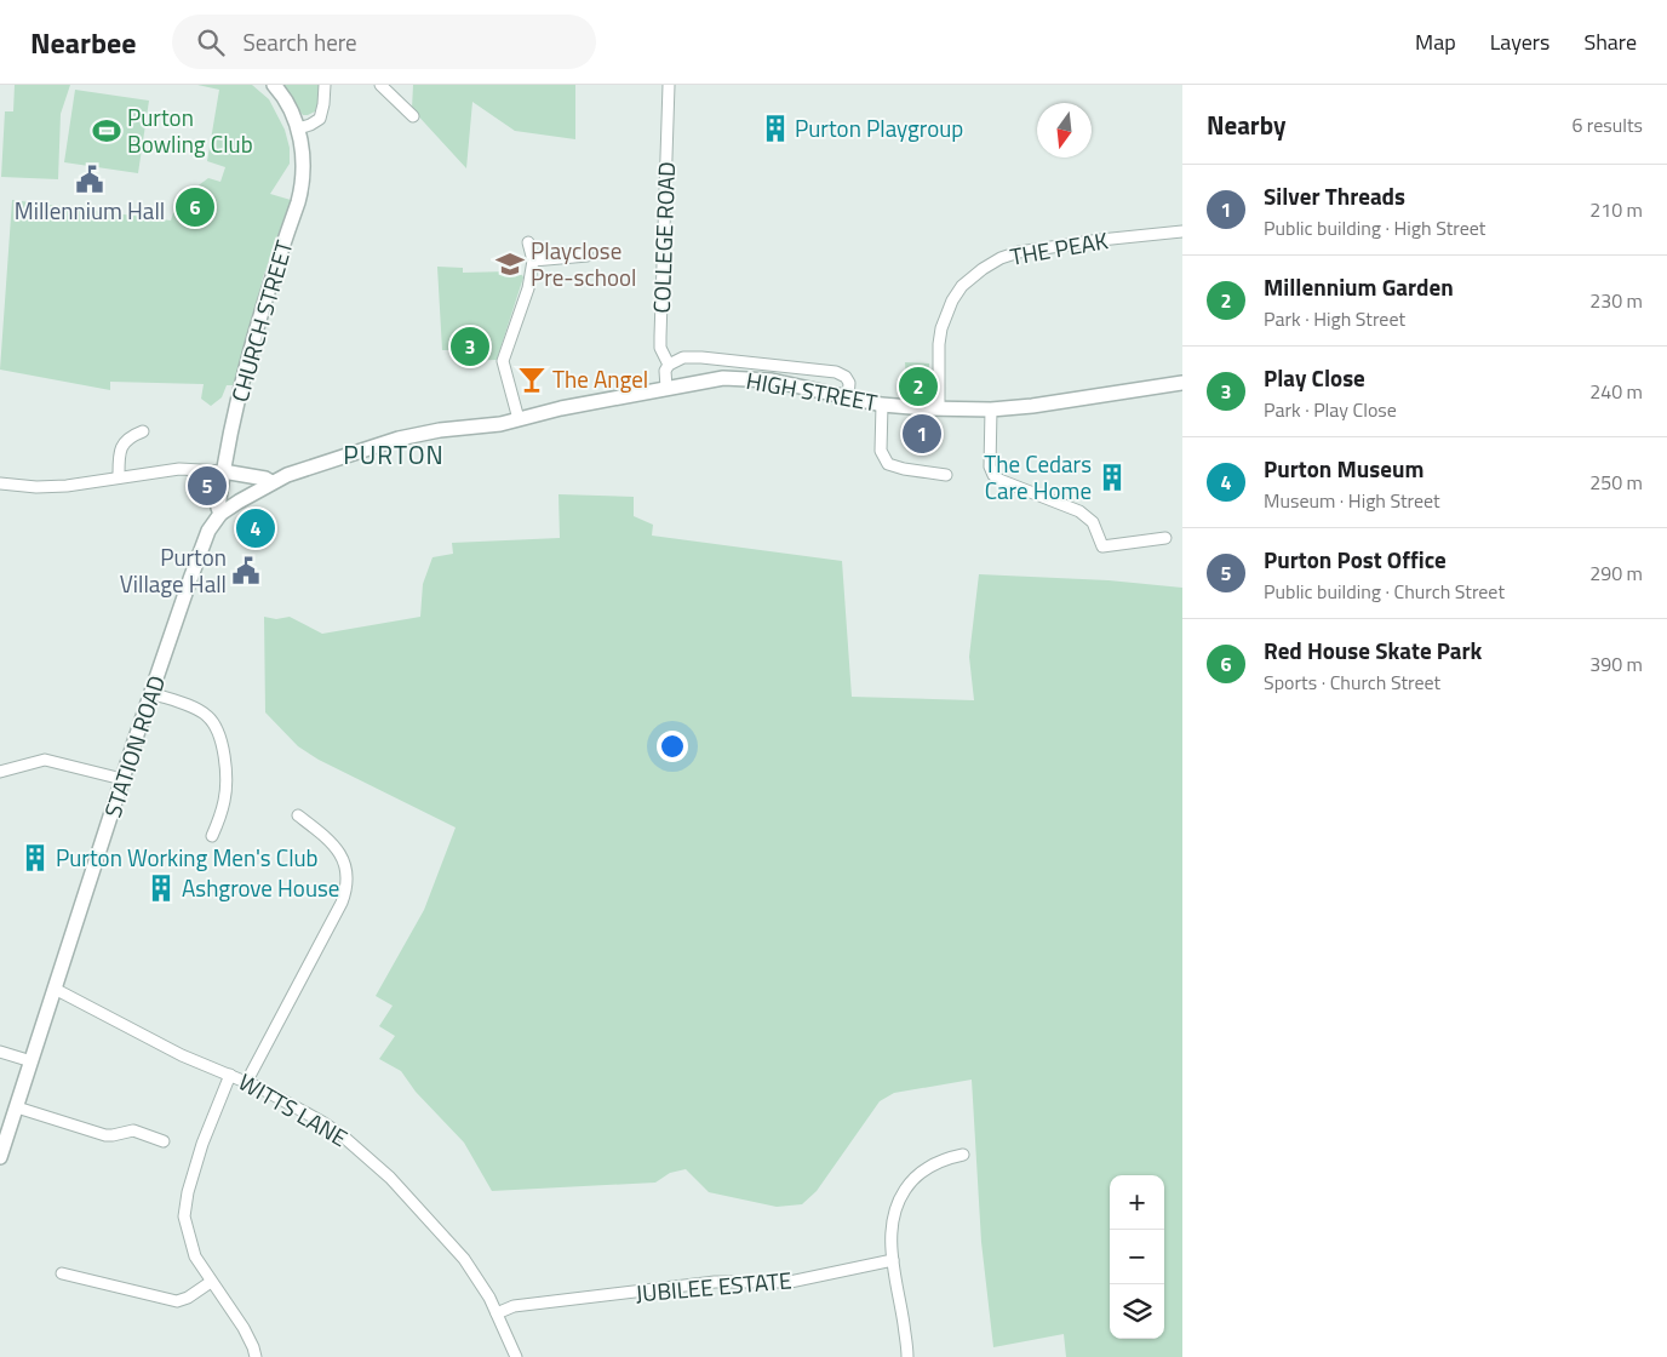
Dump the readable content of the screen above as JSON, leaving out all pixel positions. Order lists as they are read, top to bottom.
{
  "streets": {
    "street": [
      "COLLEGE ROAD",
      "THE PEAK",
      "CHURCH STREET",
      "HIGH STREET",
      "STATION ROAD",
      "WITTS LANE",
      "JUBILEE ESTATE"
    ]
  },
  "crossings": [
    ["COLLEGE ROAD", "HIGH STREET"],
    ["THE PEAK", "HIGH STREET"],
    ["CHURCH STREET", "HIGH STREET"],
    ["HIGH STREET", "STATION ROAD"],
    ["STATION ROAD", "WITTS LANE"],
    ["WITTS LANE", "JUBILEE ESTATE"]
  ],
  "districts": ["PURTON"],
  "places": {
    "building": [
      "Purton Playgroup",
      "The Cedars Care Home",
      "Purton Working Men's Club",
      "Ashgrove House"
    ],
    "sports": ["Purton Bowling Club"],
    "public building": ["Millennium Hall", "Purton Village Hall"],
    "school or university": ["Playclose Pre-school"],
    "bar": ["The Angel"]
  },
  "north": "bottom",
  "page": {
    "header": "Nearbee",
    "search": "Search here",
    "nav": ["Map", "Layers", "Share"],
    "heading": ["Nearby", "6 results"],
    "list": [
      {
        "mark": "1",
        "name": "Silver Threads",
        "note": "Public building · High Street",
        "value": "210 m"
      },
      {
        "mark": "2",
        "name": "Millennium Garden",
        "note": "Park · High Street",
        "value": "230 m"
      },
      {
        "mark": "3",
        "name": "Play Close",
        "note": "Park · Play Close",
        "value": "240 m"
      },
      {
        "mark": "4",
        "name": "Purton Museum",
        "note": "Museum · High Street",
        "value": "250 m"
      },
      {
        "mark": "5",
        "name": "Purton Post Office",
        "note": "Public building · Church Street",
        "value": "290 m"
      },
      {
        "mark": "6",
        "name": "Red House Skate Park",
        "note": "Sports · Church Street",
        "value": "390 m"
      }
    ],
    "pins": [
      "6",
      "3",
      "2",
      "1",
      "5",
      "4"
    ],
    "map_buttons": ["+", "−"]
  }
}
